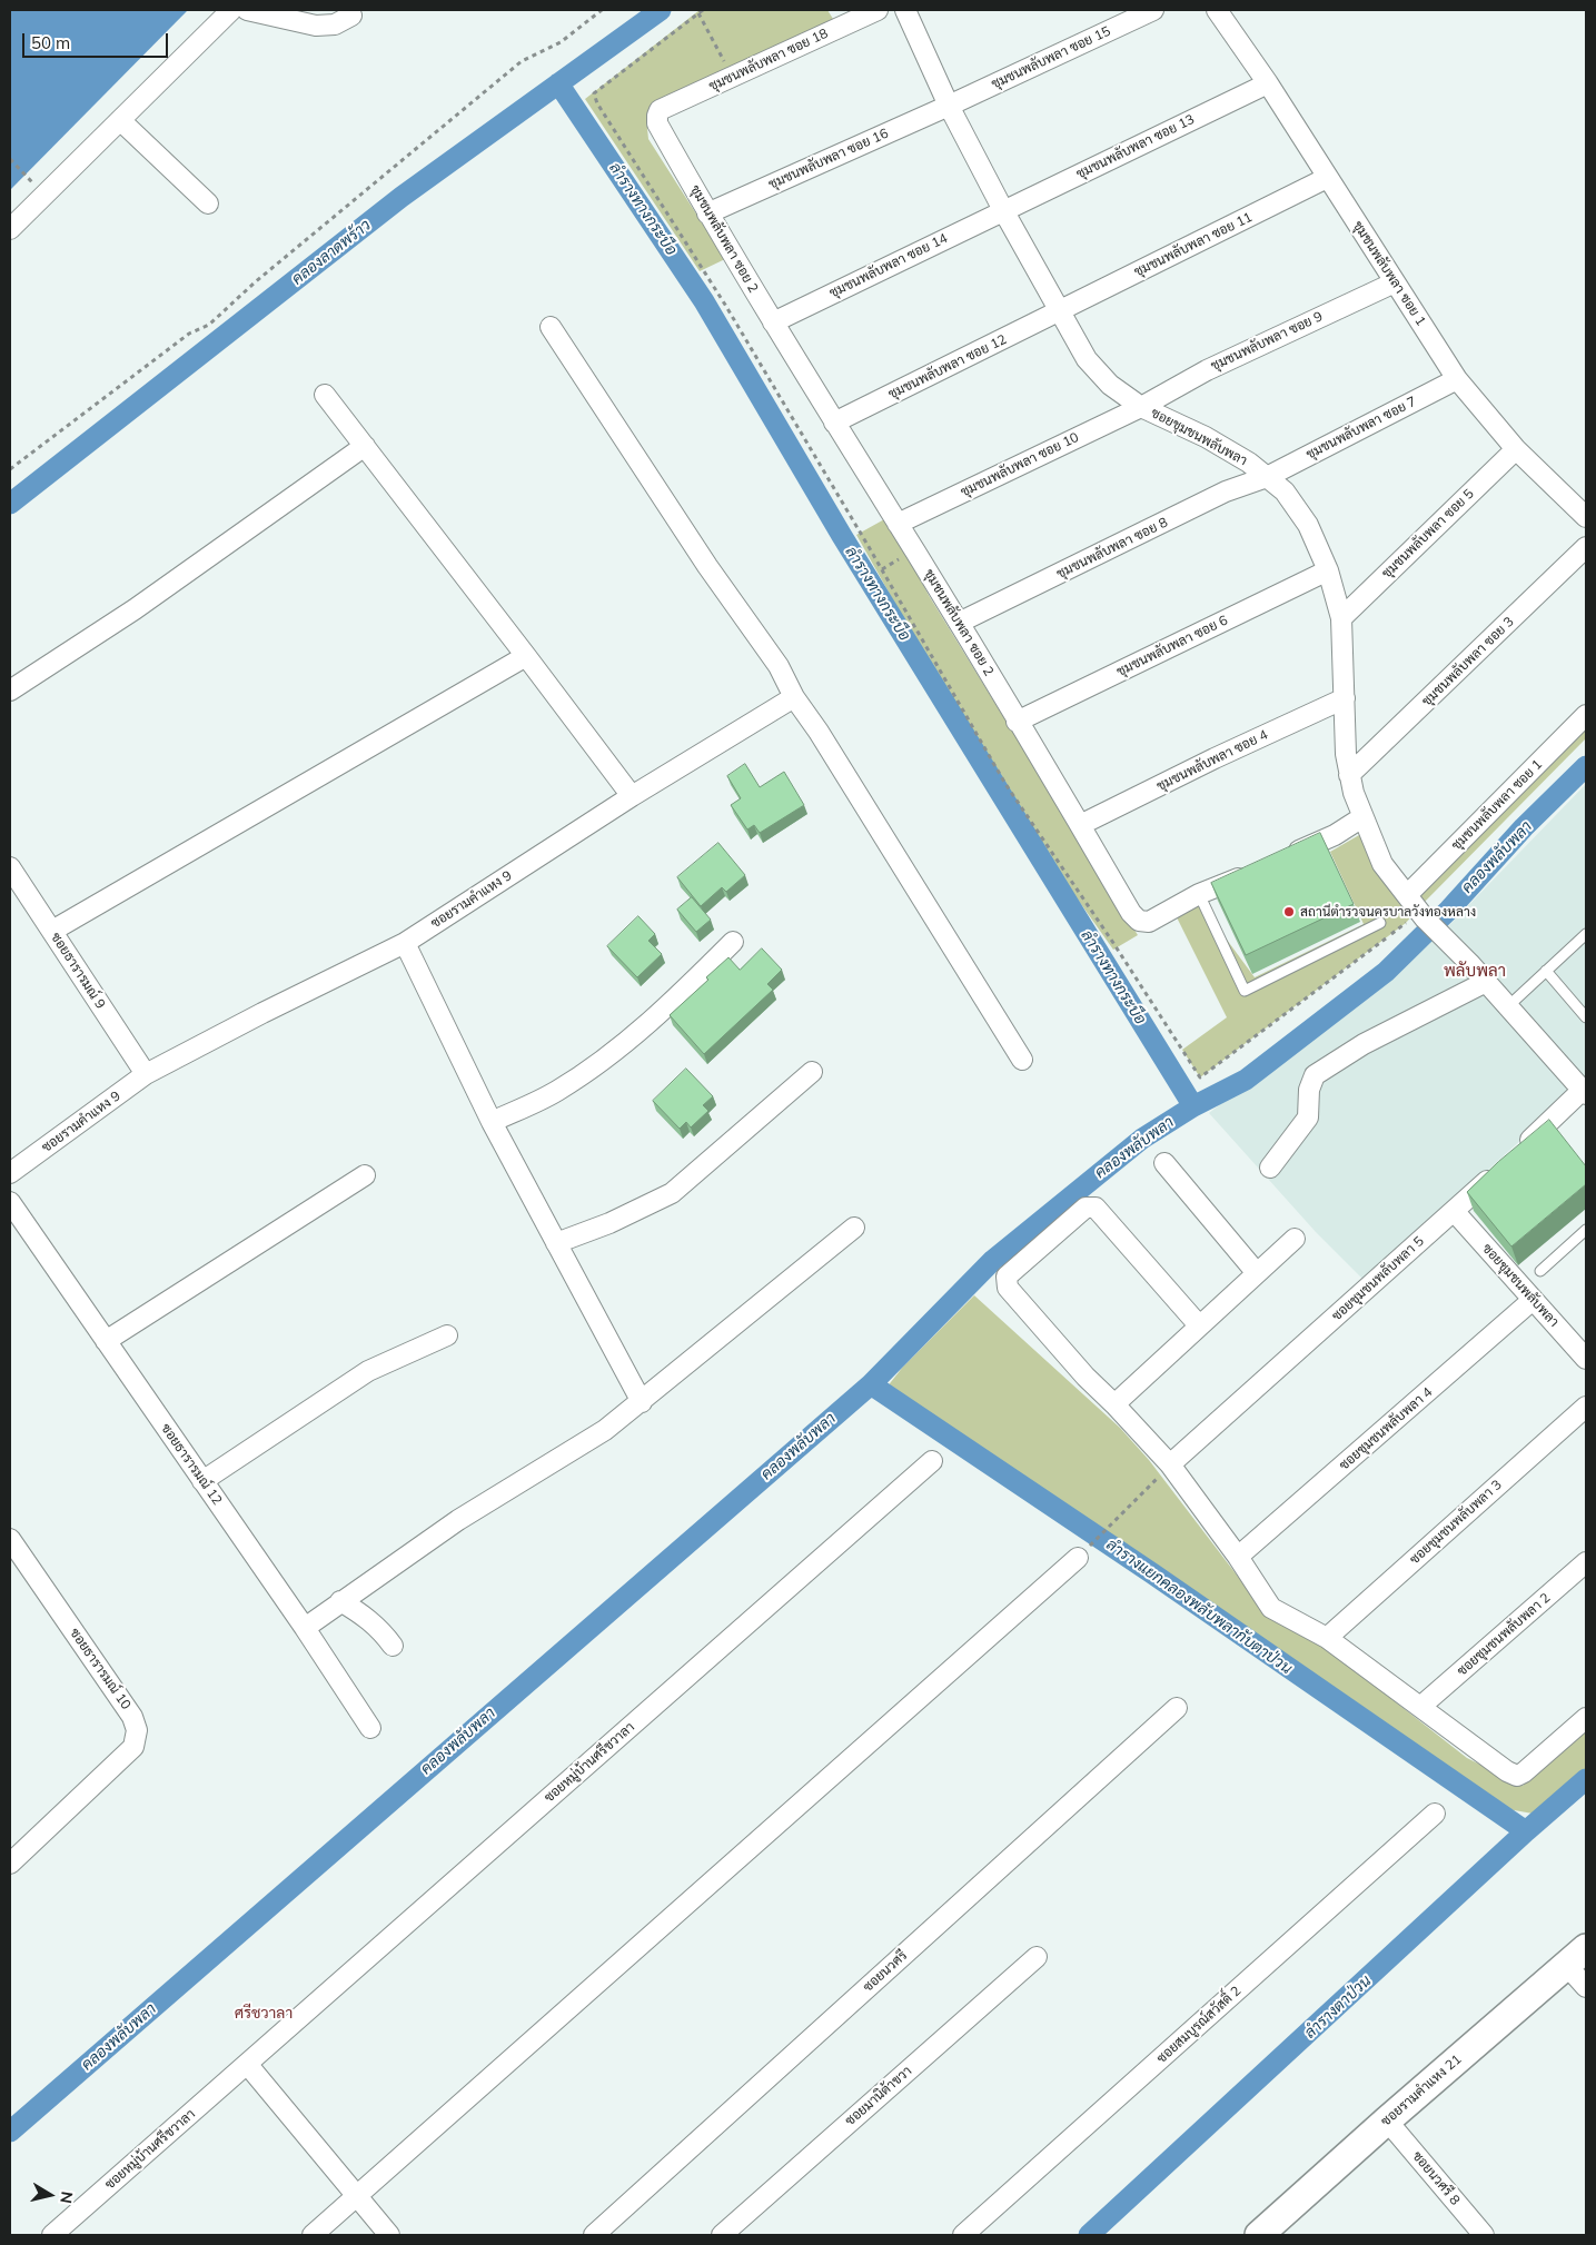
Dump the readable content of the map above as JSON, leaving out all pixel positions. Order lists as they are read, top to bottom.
{
  "streets": {
    "street": [
      "ชุมชนพลับพลา ซอย 15",
      "ชุมชนพลับพลา ซอย 18",
      "ชุมชนพลับพลา ซอย 13",
      "ชุมชนพลับพลา ซอย 16",
      "ชุมชนพลับพลา ซอย 2",
      "ชุมชนพลับพลา ซอย 11",
      "ชุมชนพลับพลา ซอย 14",
      "ชุมชนพลับพลา ซอย 1",
      "ชุมชนพลับพลา ซอย 9",
      "ชุมชนพลับพลา ซอย 12",
      "ชุมชนพลับพลา ซอย 7",
      "ซอยชุมชนพลับพลา",
      "ชุมชนพลับพลา ซอย 10",
      "ชุมชนพลับพลา ซอย 5",
      "ชุมชนพลับพลา ซอย 8",
      "ชุมชนพลับพลา ซอย 6",
      "ชุมชนพลับพลา ซอย 3",
      "ชุมชนพลับพลา ซอย 4",
      "ซอยรามคำแหง 9",
      "ซอยธารารมณ์ 9",
      "ซอยชุมชนพลับพลา 5",
      "ซอยชุมชนพลับพลา 4",
      "ซอยธารารมณ์ 12",
      "ซอยชุมชนพลับพลา 3",
      "ซอยชุมชนพลับพลา 2",
      "ซอยธารารมณ์ 10",
      "ซอยหมู่บ้านศรีชวาลา",
      "ซอยนวศรี",
      "ซอยสมบูรณ์สวัสดิ์ 2",
      "ซอยรามคำแหง 21",
      "ซอยมานิต้าขวา",
      "ซอยนวศรี 8"
    ]
  },
  "crossings": [
    ["ชุมชนพลับพลา ซอย 15", "ชุมชนพลับพลา ซอย 16"],
    ["ชุมชนพลับพลา ซอย 15", "ซอยชุมชนพลับพลา"],
    ["ชุมชนพลับพลา ซอย 18", "ชุมชนพลับพลา ซอย 2"],
    ["ชุมชนพลับพลา ซอย 13", "ชุมชนพลับพลา ซอย 14"],
    ["ชุมชนพลับพลา ซอย 13", "ชุมชนพลับพลา ซอย 1"],
    ["ชุมชนพลับพลา ซอย 13", "ซอยชุมชนพลับพลา"],
    ["ชุมชนพลับพลา ซอย 16", "ชุมชนพลับพลา ซอย 2"],
    ["ชุมชนพลับพลา ซอย 16", "ซอยชุมชนพลับพลา"],
    ["ชุมชนพลับพลา ซอย 2", "ชุมชนพลับพลา ซอย 14"],
    ["ชุมชนพลับพลา ซอย 2", "ชุมชนพลับพลา ซอย 12"],
    ["ชุมชนพลับพลา ซอย 2", "ชุมชนพลับพลา ซอย 10"],
    ["ชุมชนพลับพลา ซอย 2", "ชุมชนพลับพลา ซอย 8"],
    ["ชุมชนพลับพลา ซอย 2", "ชุมชนพลับพลา ซอย 6"],
    ["ชุมชนพลับพลา ซอย 2", "ชุมชนพลับพลา ซอย 4"],
    ["ชุมชนพลับพลา ซอย 11", "ชุมชนพลับพลา ซอย 1"],
    ["ชุมชนพลับพลา ซอย 11", "ชุมชนพลับพลา ซอย 12"],
    ["ชุมชนพลับพลา ซอย 11", "ซอยชุมชนพลับพลา"],
    ["ชุมชนพลับพลา ซอย 14", "ซอยชุมชนพลับพลา"],
    ["ชุมชนพลับพลา ซอย 1", "ชุมชนพลับพลา ซอย 9"],
    ["ชุมชนพลับพลา ซอย 1", "ชุมชนพลับพลา ซอย 7"],
    ["ชุมชนพลับพลา ซอย 1", "ซอยชุมชนพลับพลา"],
    ["ชุมชนพลับพลา ซอย 1", "ชุมชนพลับพลา ซอย 5"],
    ["ชุมชนพลับพลา ซอย 9", "ซอยชุมชนพลับพลา"],
    ["ชุมชนพลับพลา ซอย 9", "ชุมชนพลับพลา ซอย 10"],
    ["ชุมชนพลับพลา ซอย 12", "ซอยชุมชนพลับพลา"],
    ["ชุมชนพลับพลา ซอย 7", "ซอยชุมชนพลับพลา"],
    ["ชุมชนพลับพลา ซอย 7", "ชุมชนพลับพลา ซอย 8"],
    ["ซอยชุมชนพลับพลา", "ชุมชนพลับพลา ซอย 10"],
    ["ซอยชุมชนพลับพลา", "ชุมชนพลับพลา ซอย 5"],
    ["ซอยชุมชนพลับพลา", "ชุมชนพลับพลา ซอย 8"],
    ["ซอยชุมชนพลับพลา", "ชุมชนพลับพลา ซอย 6"],
    ["ซอยชุมชนพลับพลา", "ชุมชนพลับพลา ซอย 3"],
    ["ซอยชุมชนพลับพลา", "ชุมชนพลับพลา ซอย 4"],
    ["ซอยชุมชนพลับพลา", "ซอยชุมชนพลับพลา 5"],
    ["ซอยชุมชนพลับพลา", "ซอยชุมชนพลับพลา 4"],
    ["ซอยรามคำแหง 9", "ซอยธารารมณ์ 9"],
    ["ซอยรามคำแหง 21", "ซอยนวศรี 8"]
  ],
  "districts": ["พลับพลา", "ศรีชวาลา"],
  "water": [
    "ลำรางทางกระบือ",
    "คลองลาดพร้าว",
    "คลองพลับพลา",
    "ลำรางแยกคลองพลับพลากับตาป่วน",
    "ลำรางตาป่วน"
  ],
  "places": ["สถานีตำรวจนครบาลวังทองหลาง"],
  "scale_bar": "50 m",
  "north": "right"
}
